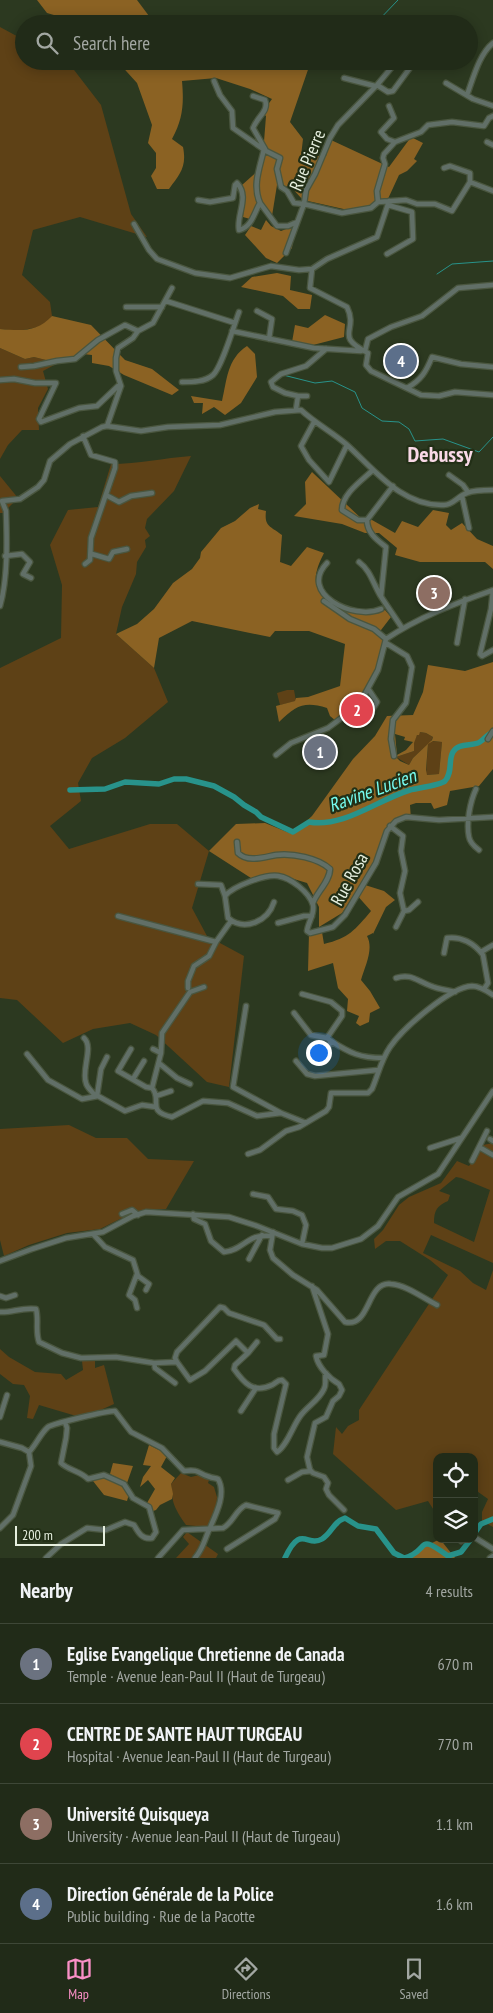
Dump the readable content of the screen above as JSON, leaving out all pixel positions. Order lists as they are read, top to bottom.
{
  "streets": {
    "street": ["Rue Pierre", "Rue Rosa"]
  },
  "districts": ["Debussy"],
  "water": ["Ravine Lucien"],
  "scale_bar": "200 m",
  "page": {
    "search": "Search here",
    "pins": [
      "4",
      "3",
      "2",
      "1"
    ],
    "scale": "200 m",
    "heading": ["Nearby", "4 results"],
    "list": [
      {
        "mark": "1",
        "name": "Eglise Evangelique Chretienne de Canada",
        "note": "Temple · Avenue Jean-Paul II (Haut de Turgeau)",
        "value": "670 m"
      },
      {
        "mark": "2",
        "name": "CENTRE DE SANTE HAUT TURGEAU",
        "note": "Hospital · Avenue Jean-Paul II (Haut de Turgeau)",
        "value": "770 m"
      },
      {
        "mark": "3",
        "name": "Université Quisqueya",
        "note": "University · Avenue Jean-Paul II (Haut de Turgeau)",
        "value": "1.1 km"
      },
      {
        "mark": "4",
        "name": "Direction Générale de la Police",
        "note": "Public building · Rue de la Pacotte",
        "value": "1.6 km"
      }
    ],
    "nav": ["Map", "Directions", "Saved"]
  }
}
